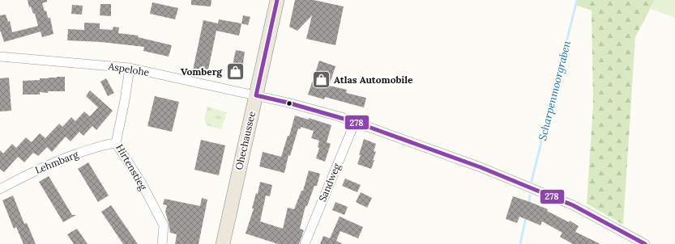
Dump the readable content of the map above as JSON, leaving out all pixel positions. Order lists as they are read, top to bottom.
{
  "streets": {
    "main road": ["Ohechaussee"],
    "street": [
      "Aspelohe",
      "Lehmbarg",
      "Hirtenstieg",
      "Sandweg"
    ]
  },
  "crossings": [
    ["Aspelohe", "Ohechaussee"],
    ["Aspelohe", "Hirtenstieg"],
    ["Aspelohe", "Sandweg"],
    ["Lehmbarg", "Hirtenstieg"]
  ],
  "water": ["Scharpenmoorgraben"],
  "places": {
    "shop": ["Vomberg", "Atlas Automobile"]
  },
  "lines": ["transit line 278"]
}
